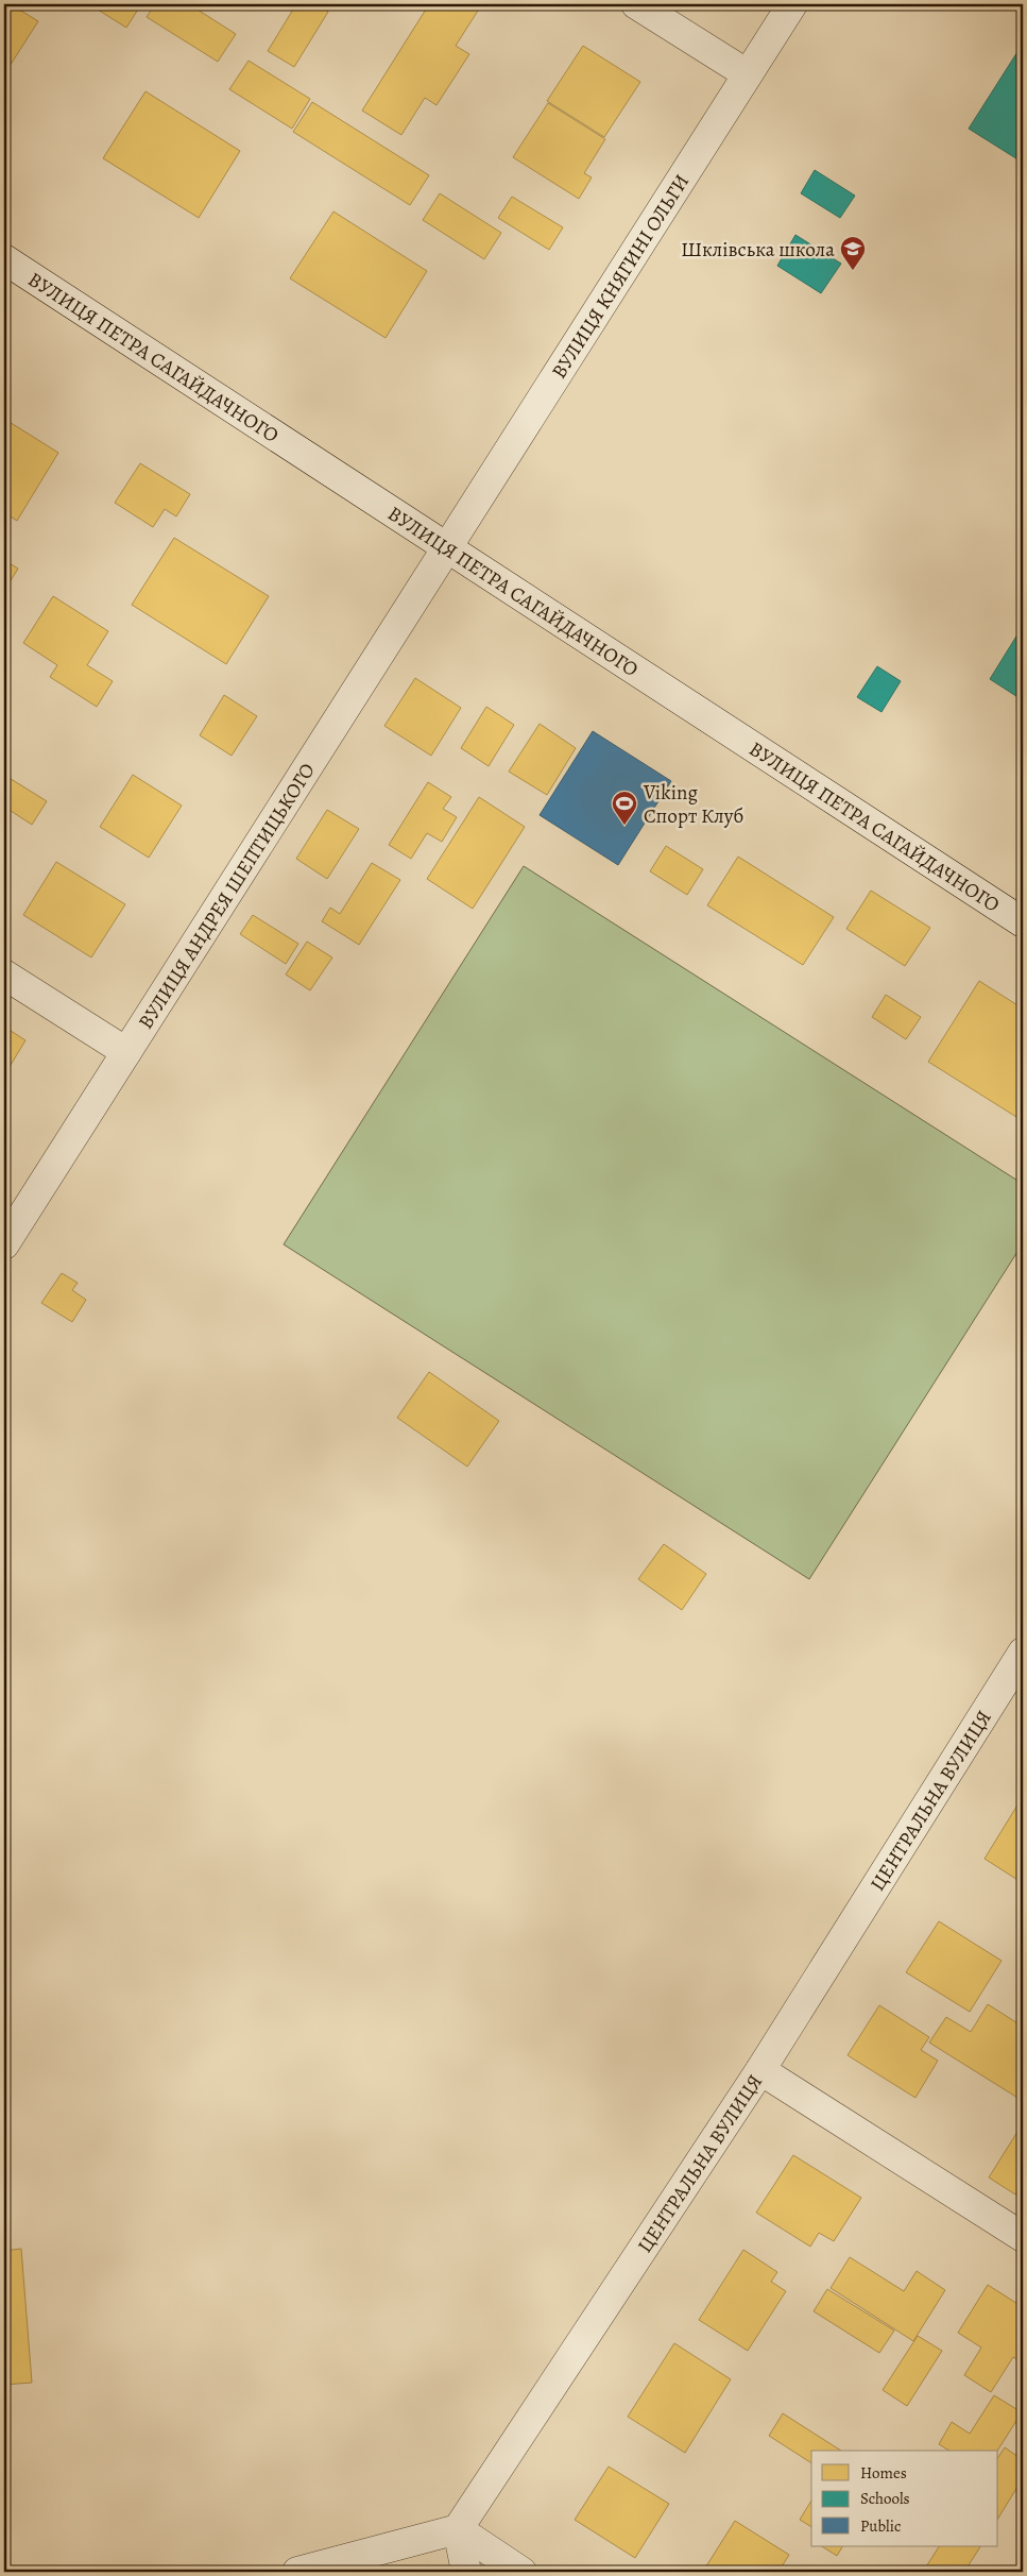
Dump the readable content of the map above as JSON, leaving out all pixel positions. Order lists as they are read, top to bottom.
{
  "streets": {
    "street": [
      "ВУЛИЦЯ КНЯГИНІ ОЛЬГИ",
      "ВУЛИЦЯ ПЕТРА САГАЙДАЧНОГО",
      "ВУЛИЦЯ АНДРЕЯ ШЕПТИЦЬКОГО",
      "ЦЕНТРАЛЬНА ВУЛИЦЯ"
    ]
  },
  "crossings": [
    ["ВУЛИЦЯ КНЯГИНІ ОЛЬГИ", "ВУЛИЦЯ ПЕТРА САГАЙДАЧНОГО"],
    ["ВУЛИЦЯ КНЯГИНІ ОЛЬГИ", "ВУЛИЦЯ АНДРЕЯ ШЕПТИЦЬКОГО"],
    ["ВУЛИЦЯ ПЕТРА САГАЙДАЧНОГО", "ВУЛИЦЯ АНДРЕЯ ШЕПТИЦЬКОГО"]
  ],
  "places": {
    "school or university": ["Шклівська школа"],
    "sports": ["Viking Спорт Клуб"]
  },
  "legend": ["Homes", "Schools", "Public"]
}
